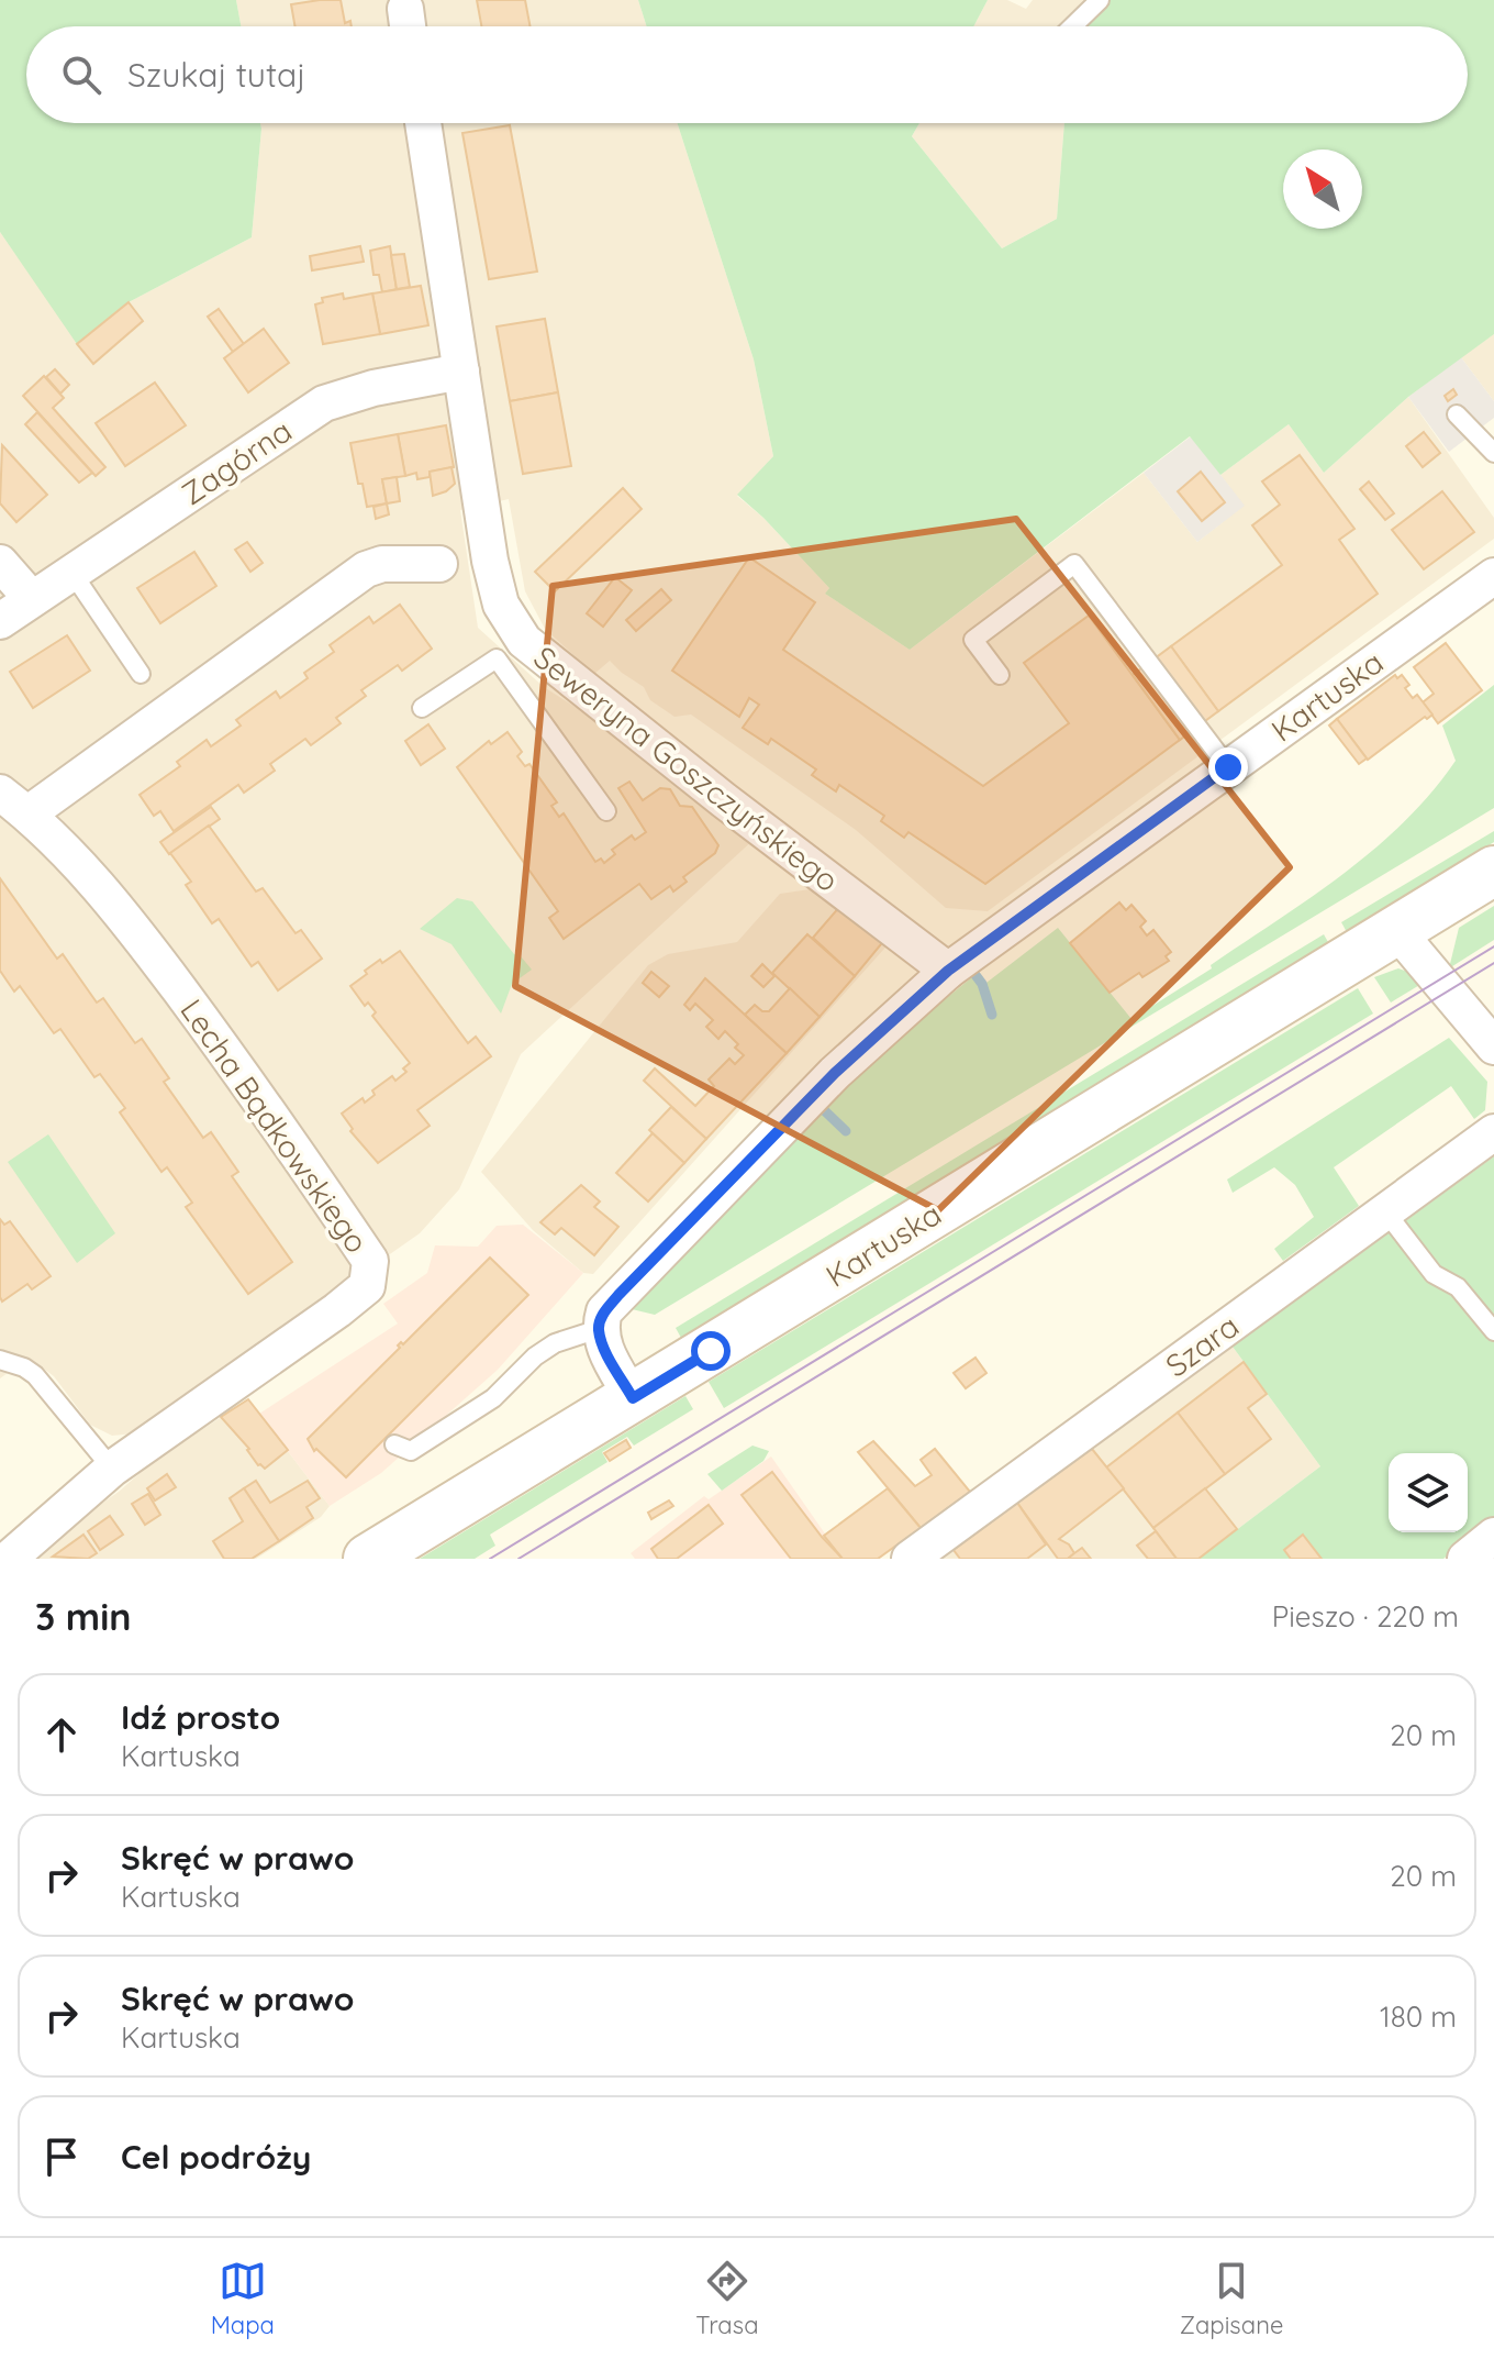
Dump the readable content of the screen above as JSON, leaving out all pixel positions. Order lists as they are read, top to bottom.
{
  "streets": {
    "main road": ["Kartuska"],
    "street": [
      "Zagórna",
      "Seweryna Goszczyńskiego",
      "Lecha Bądkowskiego",
      "Szara"
    ]
  },
  "crossings": [
    ["Zagórna", "Seweryna Goszczyńskiego"],
    ["Kartuska", "Seweryna Goszczyńskiego"]
  ],
  "north": "top left",
  "page": {
    "search": "Szukaj tutaj",
    "heading": ["3 min", "Pieszo · 220 m"],
    "list": [
      ["Idź prosto", "Kartuska", "20 m"],
      ["Skręć w prawo", "Kartuska", "20 m"],
      ["Skręć w prawo", "Kartuska", "180 m"],
      "Cel podróży"
    ],
    "nav": ["Mapa", "Trasa", "Zapisane"]
  }
}
